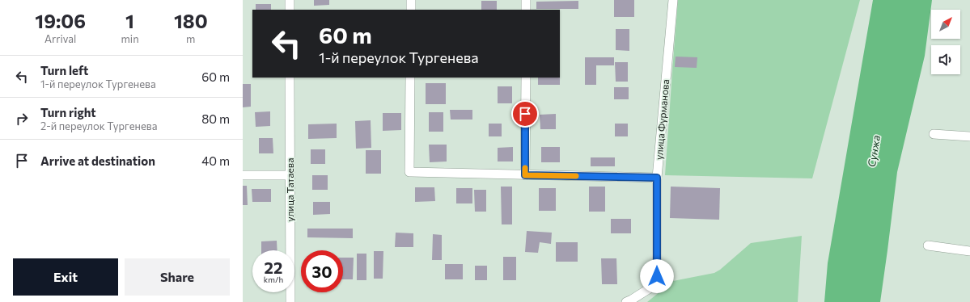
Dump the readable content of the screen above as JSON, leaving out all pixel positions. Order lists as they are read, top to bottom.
{
  "streets": {
    "street": ["улица Фурманова", "улица Татаева"]
  },
  "water": ["Сунжа"],
  "north": "top right",
  "page": {
    "eta": [
      "19:06",
      "Arrival",
      "1",
      "min",
      "180",
      "m"
    ],
    "turn": ["60 m", "1-й переулок Тургенева"],
    "list": [
      {
        "name": "Turn left",
        "note": "1-й переулок Тургенева",
        "value": "60 m"
      },
      {
        "name": "Turn right",
        "note": "2-й переулок Тургенева",
        "value": "80 m"
      },
      {
        "name": "Arrive at destination",
        "value": "40 m"
      }
    ],
    "speed": "22 km/h",
    "limit": "30",
    "buttons": ["Exit", "Share"]
  }
}
